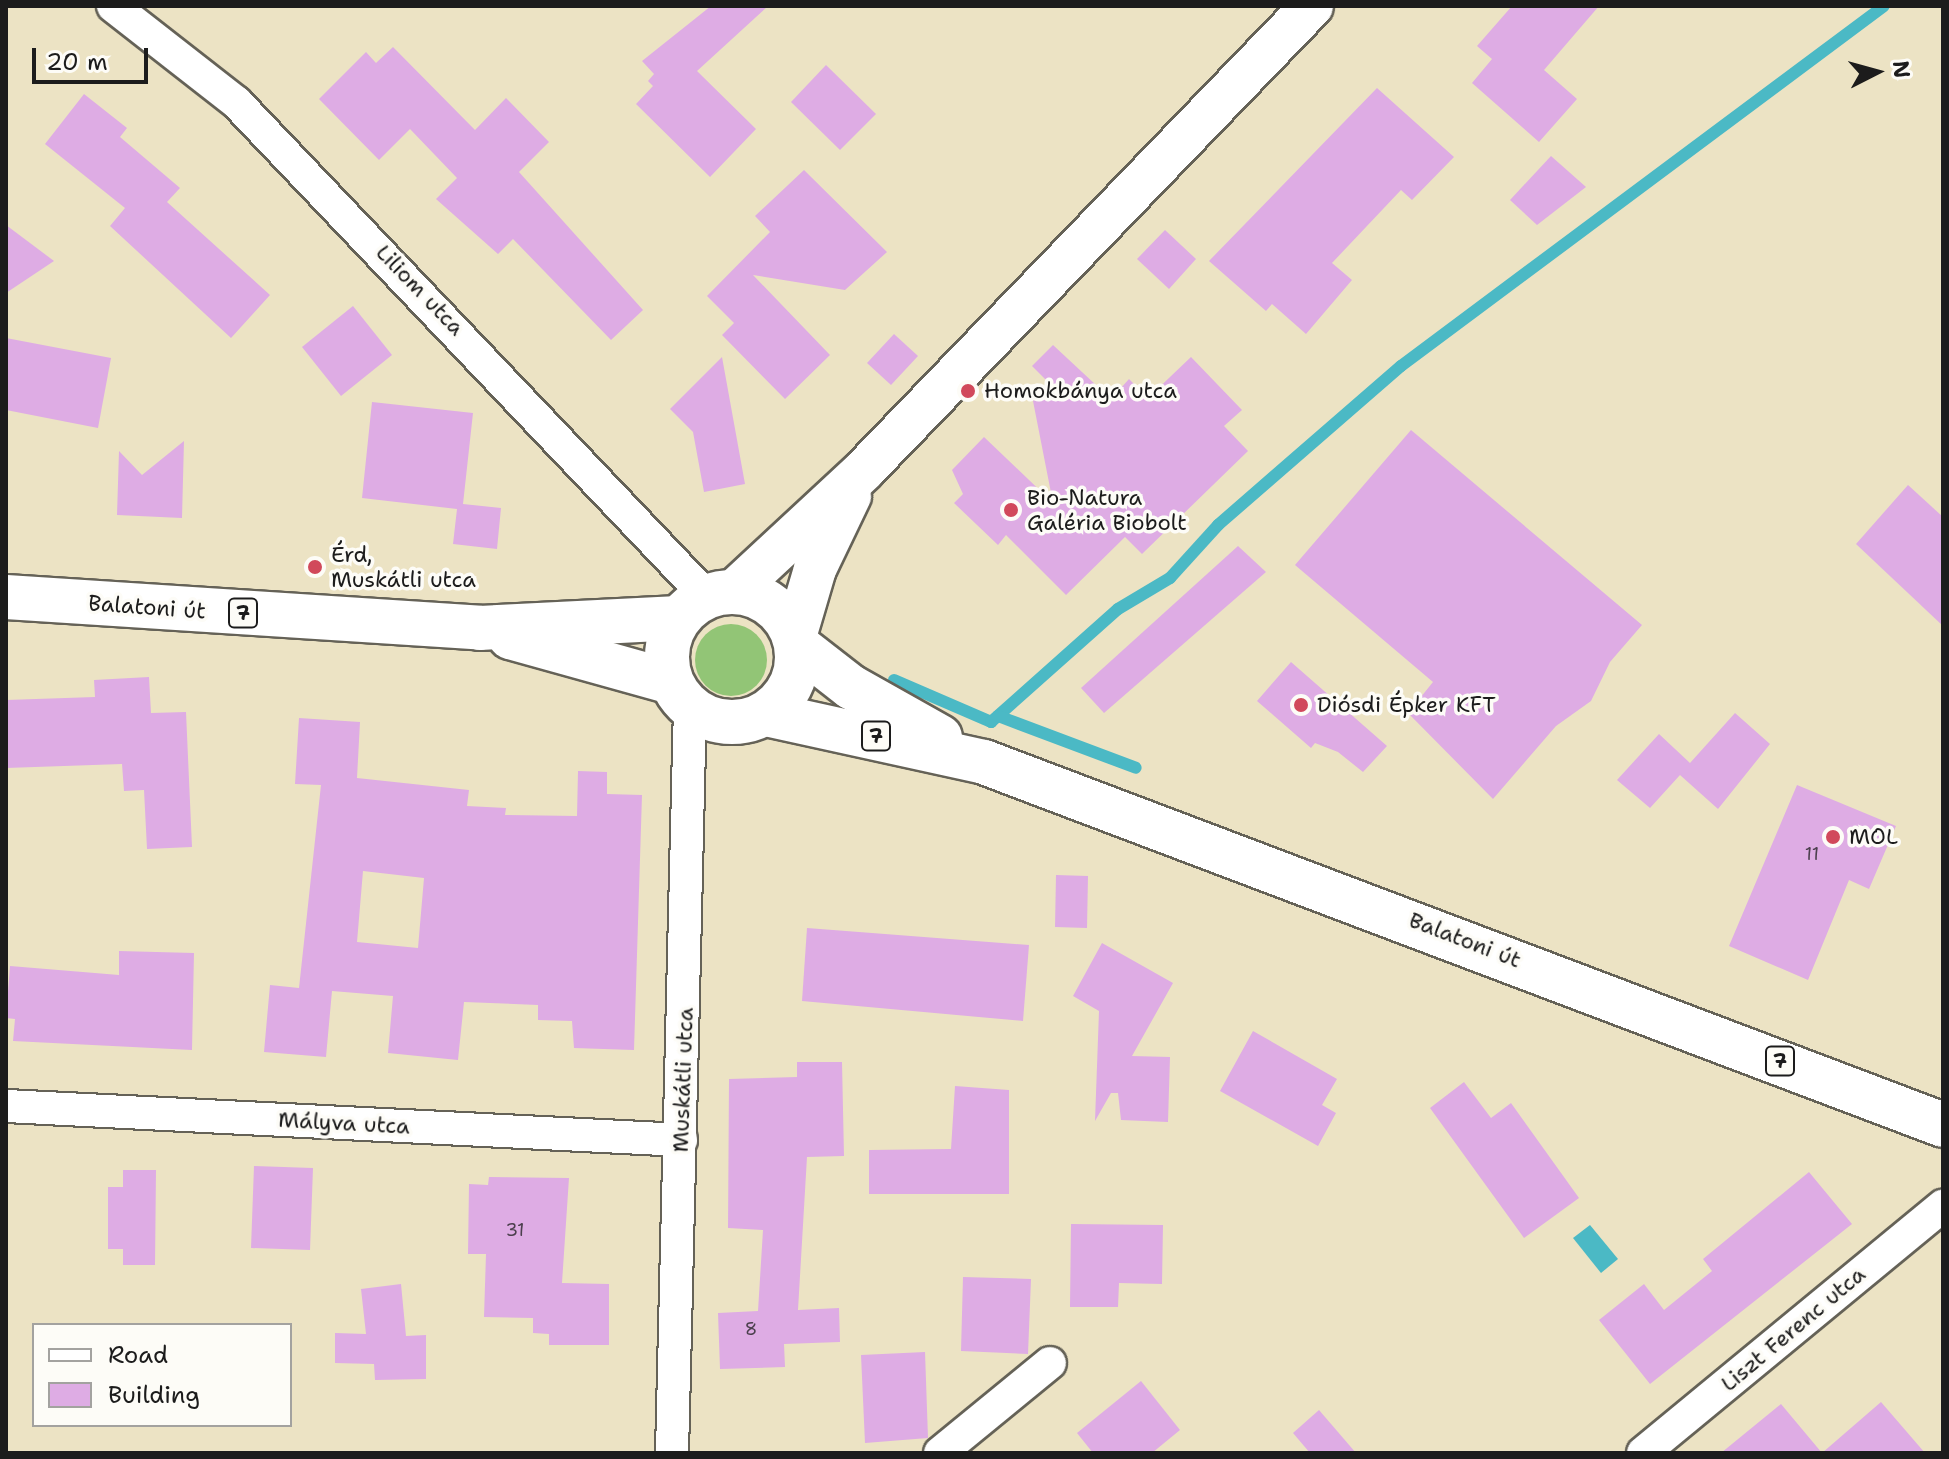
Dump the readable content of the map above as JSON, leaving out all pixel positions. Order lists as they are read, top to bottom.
{
  "streets": {
    "main road": ["Balatoni út", "7"],
    "street": [
      "Liliom utca",
      "Muskátli utca",
      "Mályva utca",
      "Liszt Ferenc utca"
    ]
  },
  "crossings": [
    ["Liliom utca", "Balatoni út"],
    ["Liliom utca", "7"],
    ["Liliom utca", "Muskátli utca"],
    ["Balatoni út", "7"],
    ["Balatoni út", "Muskátli utca"],
    ["7", "Muskátli utca"],
    ["Muskátli utca", "Mályva utca"]
  ],
  "places": [
    "Homokbánya utca",
    "Bio-Natura Galéria Biobolt",
    "Érd, Muskátli utca",
    "Diósdi Épker KFT",
    "MOL"
  ],
  "house_numbers": ["11", "31", "8"],
  "legend": ["Road", "Building"],
  "scale_bar": "20 m",
  "north": "right"
}
